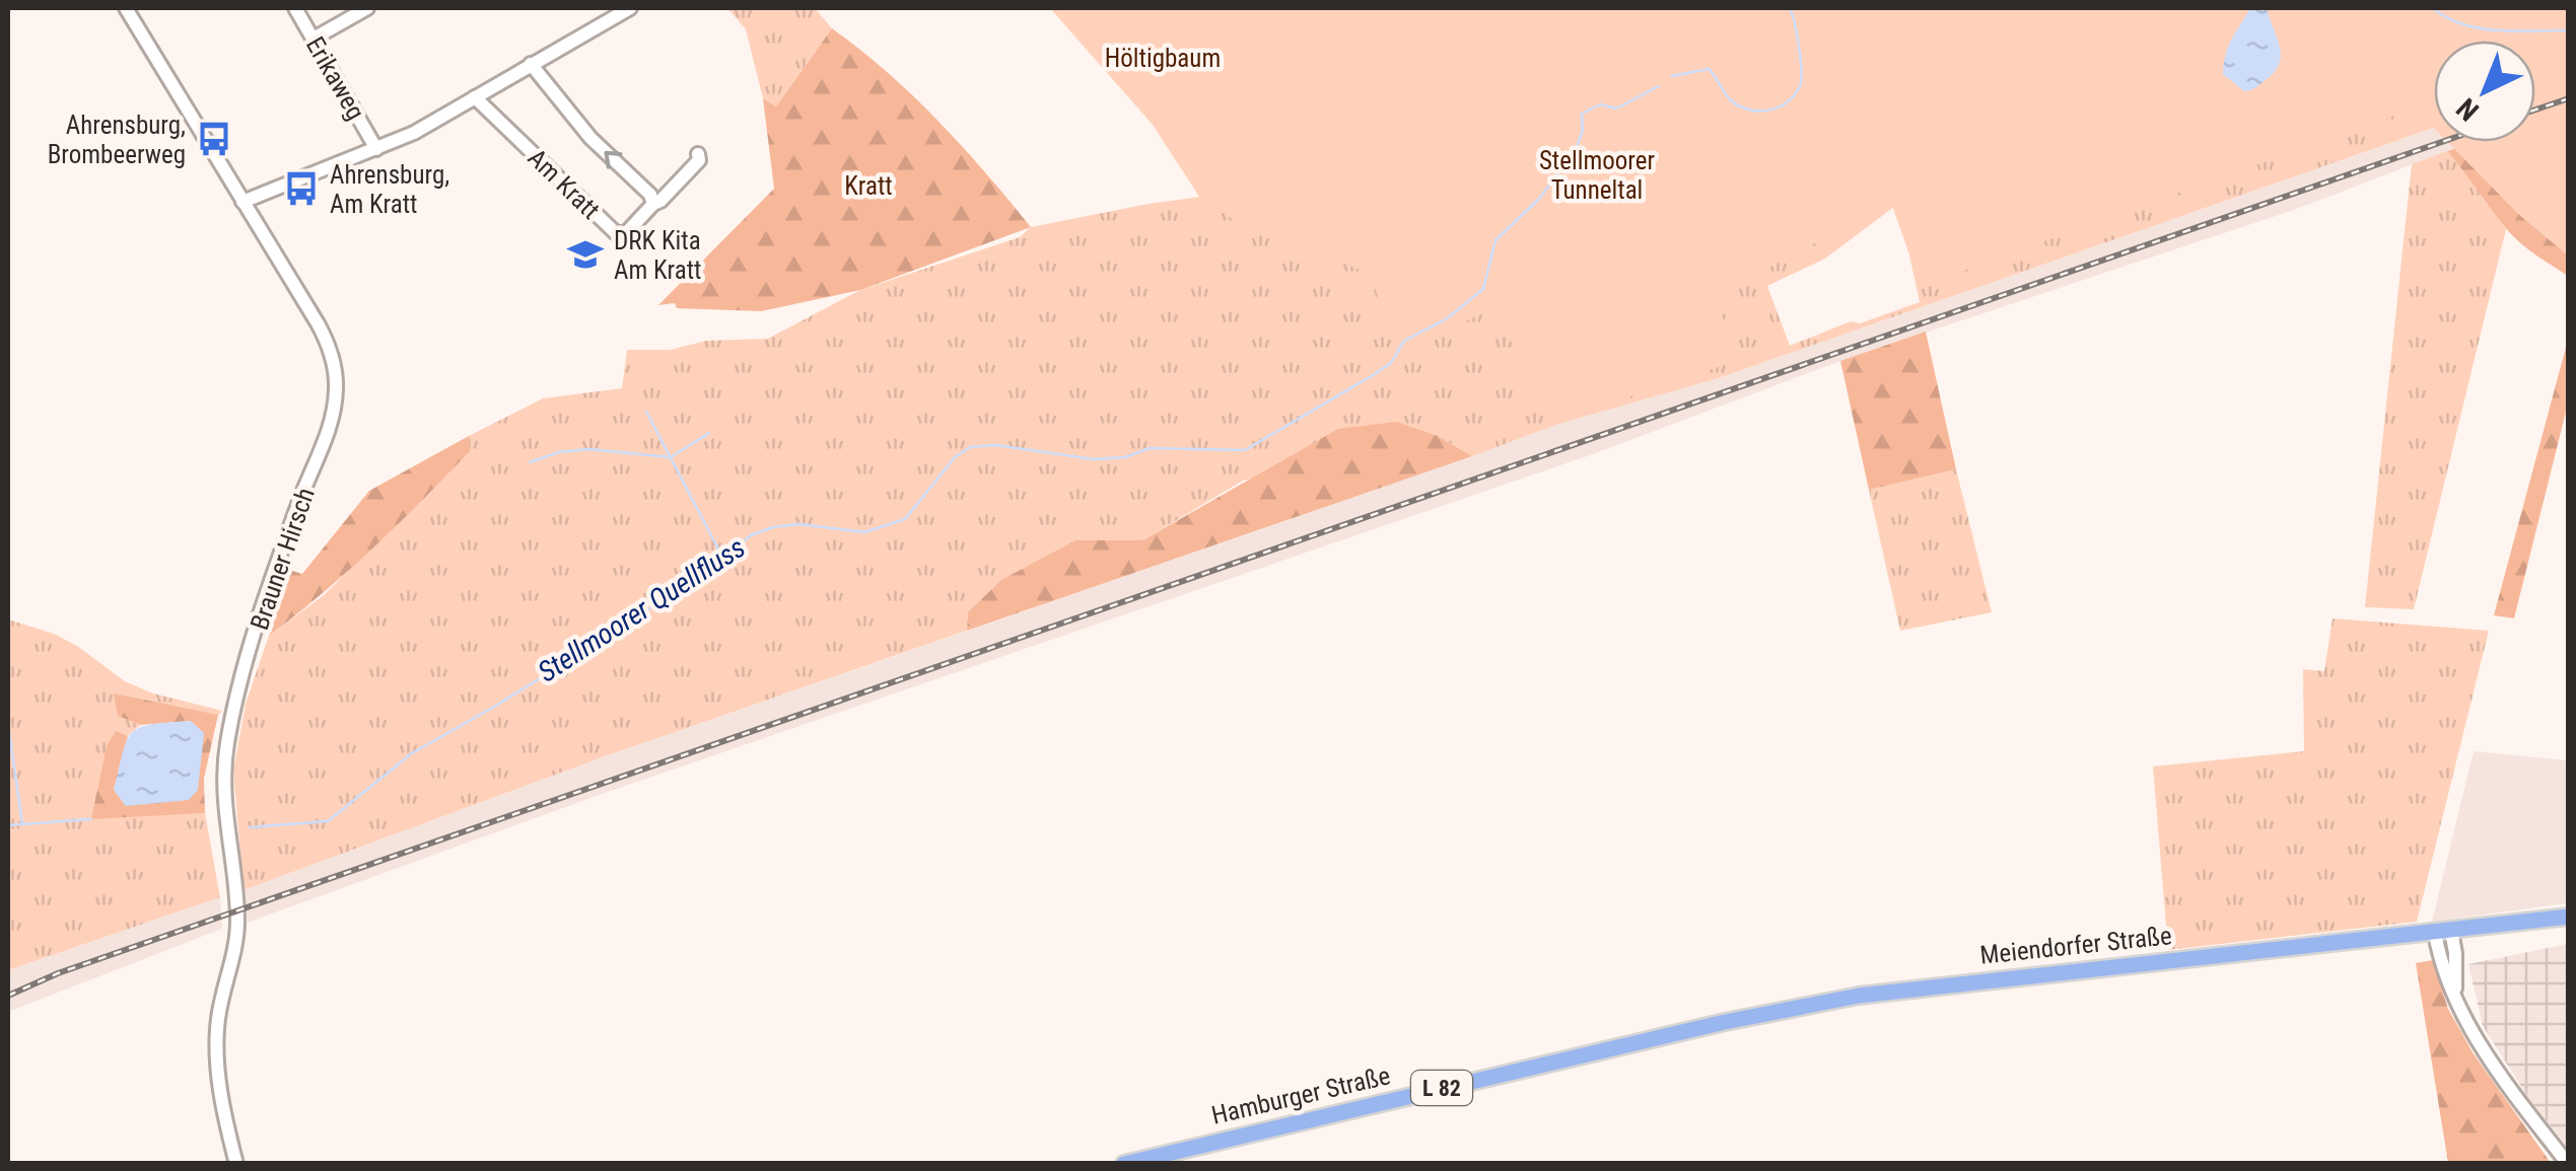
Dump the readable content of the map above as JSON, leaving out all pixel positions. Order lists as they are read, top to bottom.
{
  "streets": {
    "main road": ["Meiendorfer Straße", "L 82", "Hamburger Straße"],
    "street": ["Erikaweg", "Am Kratt", "Brauner Hirsch"]
  },
  "crossings": [
    ["Meiendorfer Straße", "Hamburger Straße"]
  ],
  "one_way": ["Am Kratt"],
  "water": ["Stellmoorer Quellfluss"],
  "parks": ["Höltigbaum", "Stellmoorer Tunneltal", "Kratt"],
  "places": {
    "bus stop": ["Ahrensburg, Brombeerweg", "Ahrensburg, Am Kratt"],
    "school or university": ["DRK Kita Am Kratt"]
  },
  "north": "bottom left"
}
